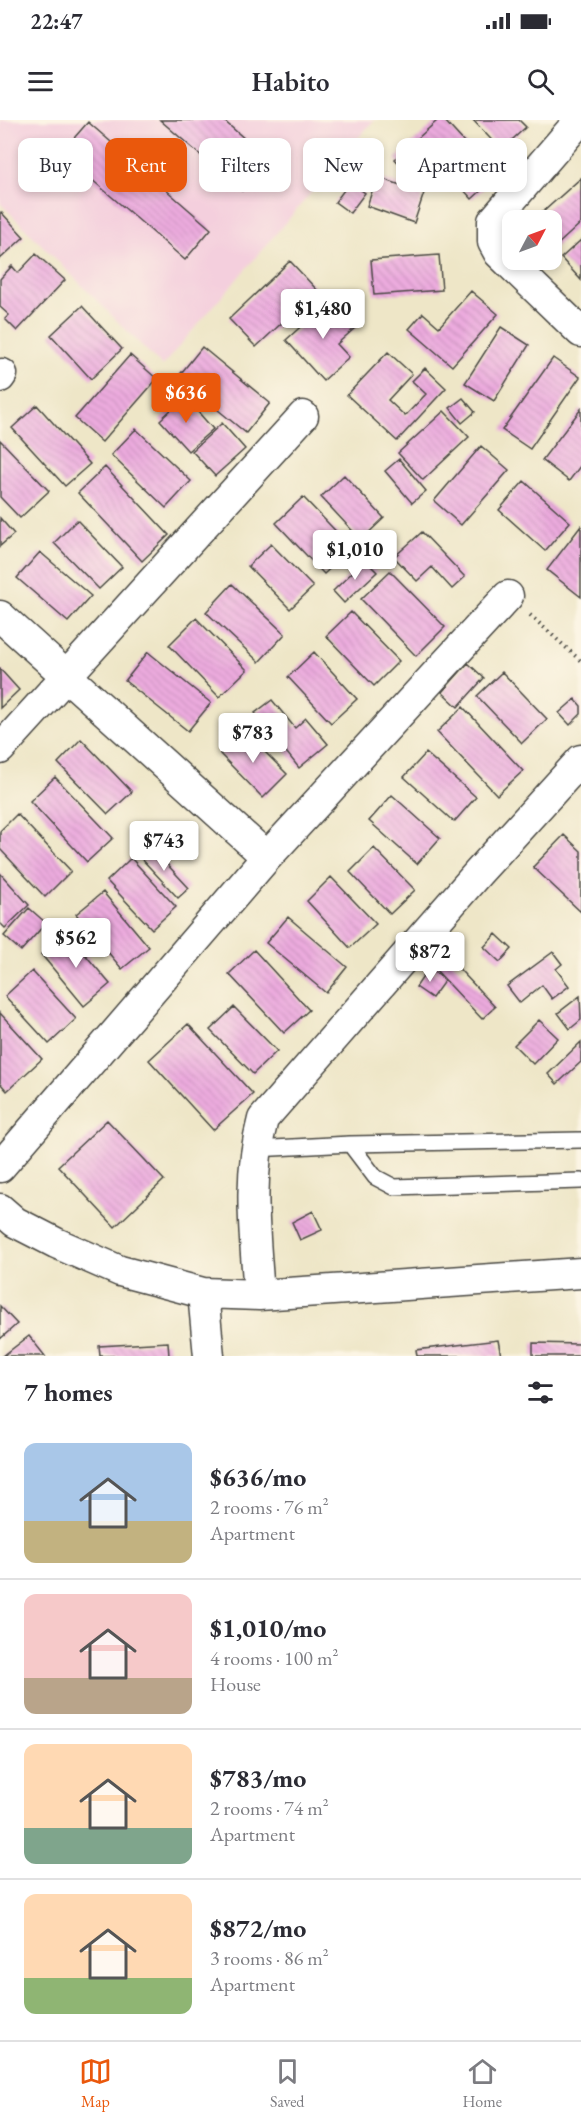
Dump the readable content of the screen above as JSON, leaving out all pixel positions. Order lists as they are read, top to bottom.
{
  "north": "top right",
  "page": {
    "status": "22:47",
    "header": "Habito",
    "chip": [
      "Buy",
      "Rent",
      "Filters",
      "New",
      "Apartment"
    ],
    "price": [
      "$1,480",
      "$636",
      "$1,010",
      "$783",
      "$743",
      "$562",
      "$872"
    ],
    "heading": "7 homes",
    "list": [
      {
        "name": "$636/mo",
        "note": "2 rooms · 76 m² · Apartment"
      },
      {
        "name": "$1,010/mo",
        "note": "4 rooms · 100 m² · House"
      },
      {
        "name": "$783/mo",
        "note": "2 rooms · 74 m² · Apartment"
      },
      {
        "name": "$872/mo",
        "note": "3 rooms · 86 m² · Apartment"
      }
    ],
    "tabs": ["Map", "Saved", "Home"]
  }
}
